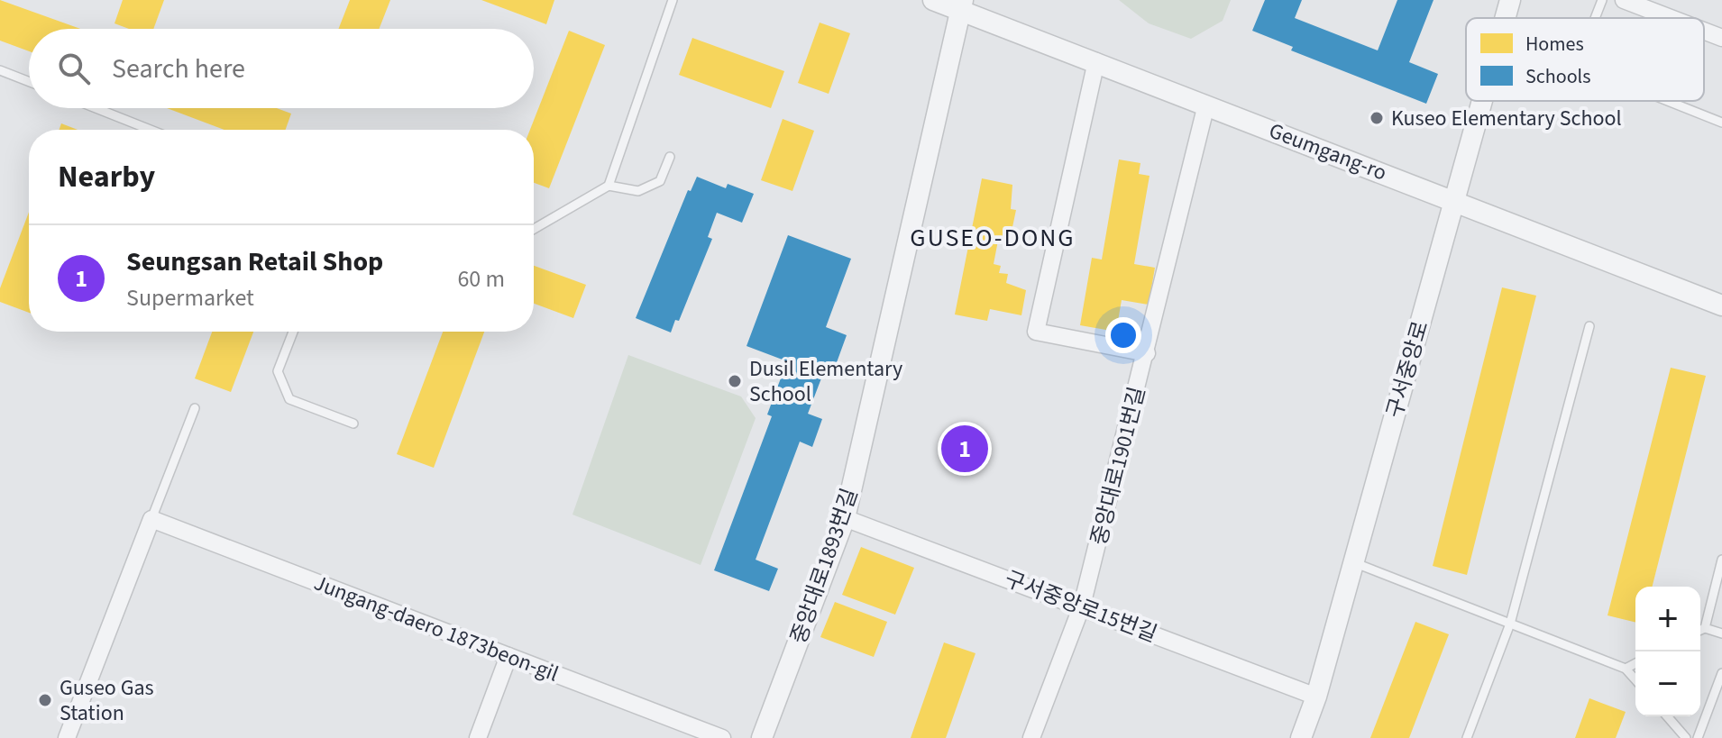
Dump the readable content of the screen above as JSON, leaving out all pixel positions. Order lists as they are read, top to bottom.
{
  "streets": {
    "street": [
      "Geumgang-ro",
      "구서중앙로",
      "중앙대로1901번길",
      "중앙대로1893번길",
      "구서중앙로15번길",
      "Jungang-daero 1873beon-gil"
    ]
  },
  "crossings": [
    ["Geumgang-ro", "구서중앙로"],
    ["Geumgang-ro", "중앙대로1901번길"],
    ["Geumgang-ro", "중앙대로1893번길"],
    ["구서중앙로", "구서중앙로15번길"],
    ["중앙대로1901번길", "구서중앙로15번길"],
    ["중앙대로1893번길", "구서중앙로15번길"]
  ],
  "districts": ["GUSEO-DONG"],
  "places": ["Kuseo Elementary School", "Dusil Elementary School", "Guseo Gas Station"],
  "legend": ["Homes", "Schools"],
  "page": {
    "search": "Search here",
    "heading": "Nearby",
    "list": [
      {
        "mark": "1",
        "name": "Seungsan Retail Shop",
        "note": "Supermarket",
        "value": "60 m"
      }
    ],
    "pins": "1",
    "map_buttons": ["+", "−"]
  }
}
